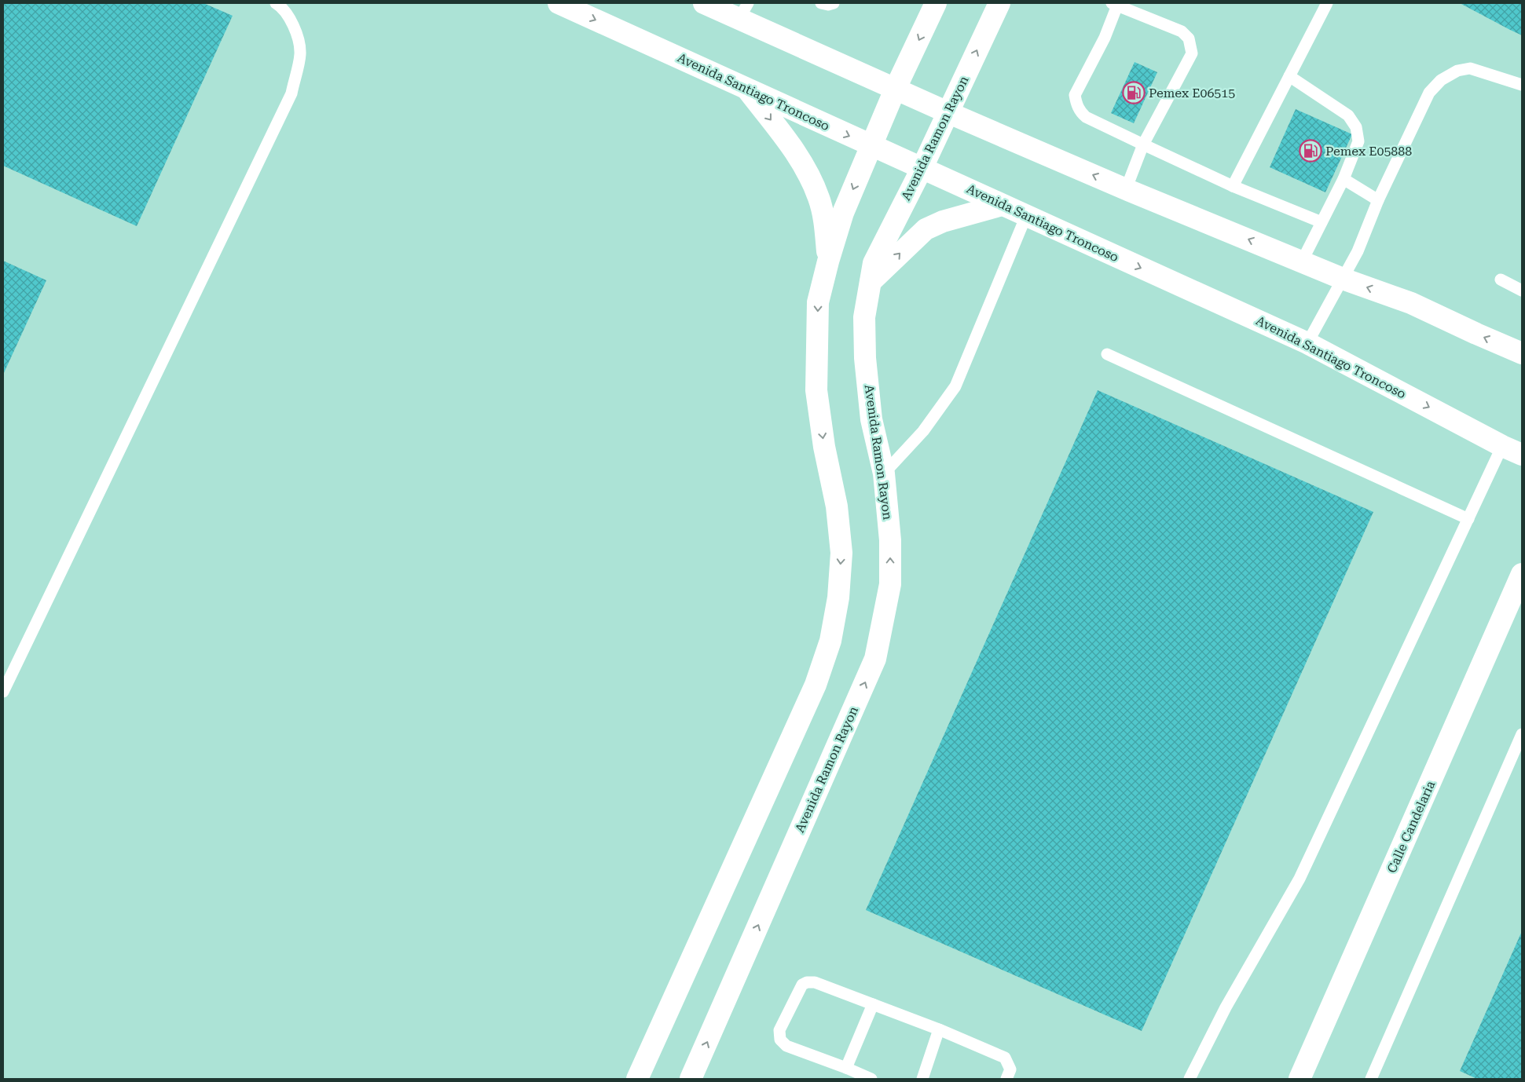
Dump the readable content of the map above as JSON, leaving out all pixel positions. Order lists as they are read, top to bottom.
{
  "streets": {
    "main road": ["Avenida Santiago Troncoso", "Avenida Ramon Rayon", "Calle Candelaria"]
  },
  "crossings": [
    ["Avenida Santiago Troncoso", "Avenida Ramon Rayon"]
  ],
  "places": {
    "fuel station": ["Pemex E06515", "Pemex E05888"]
  }
}
